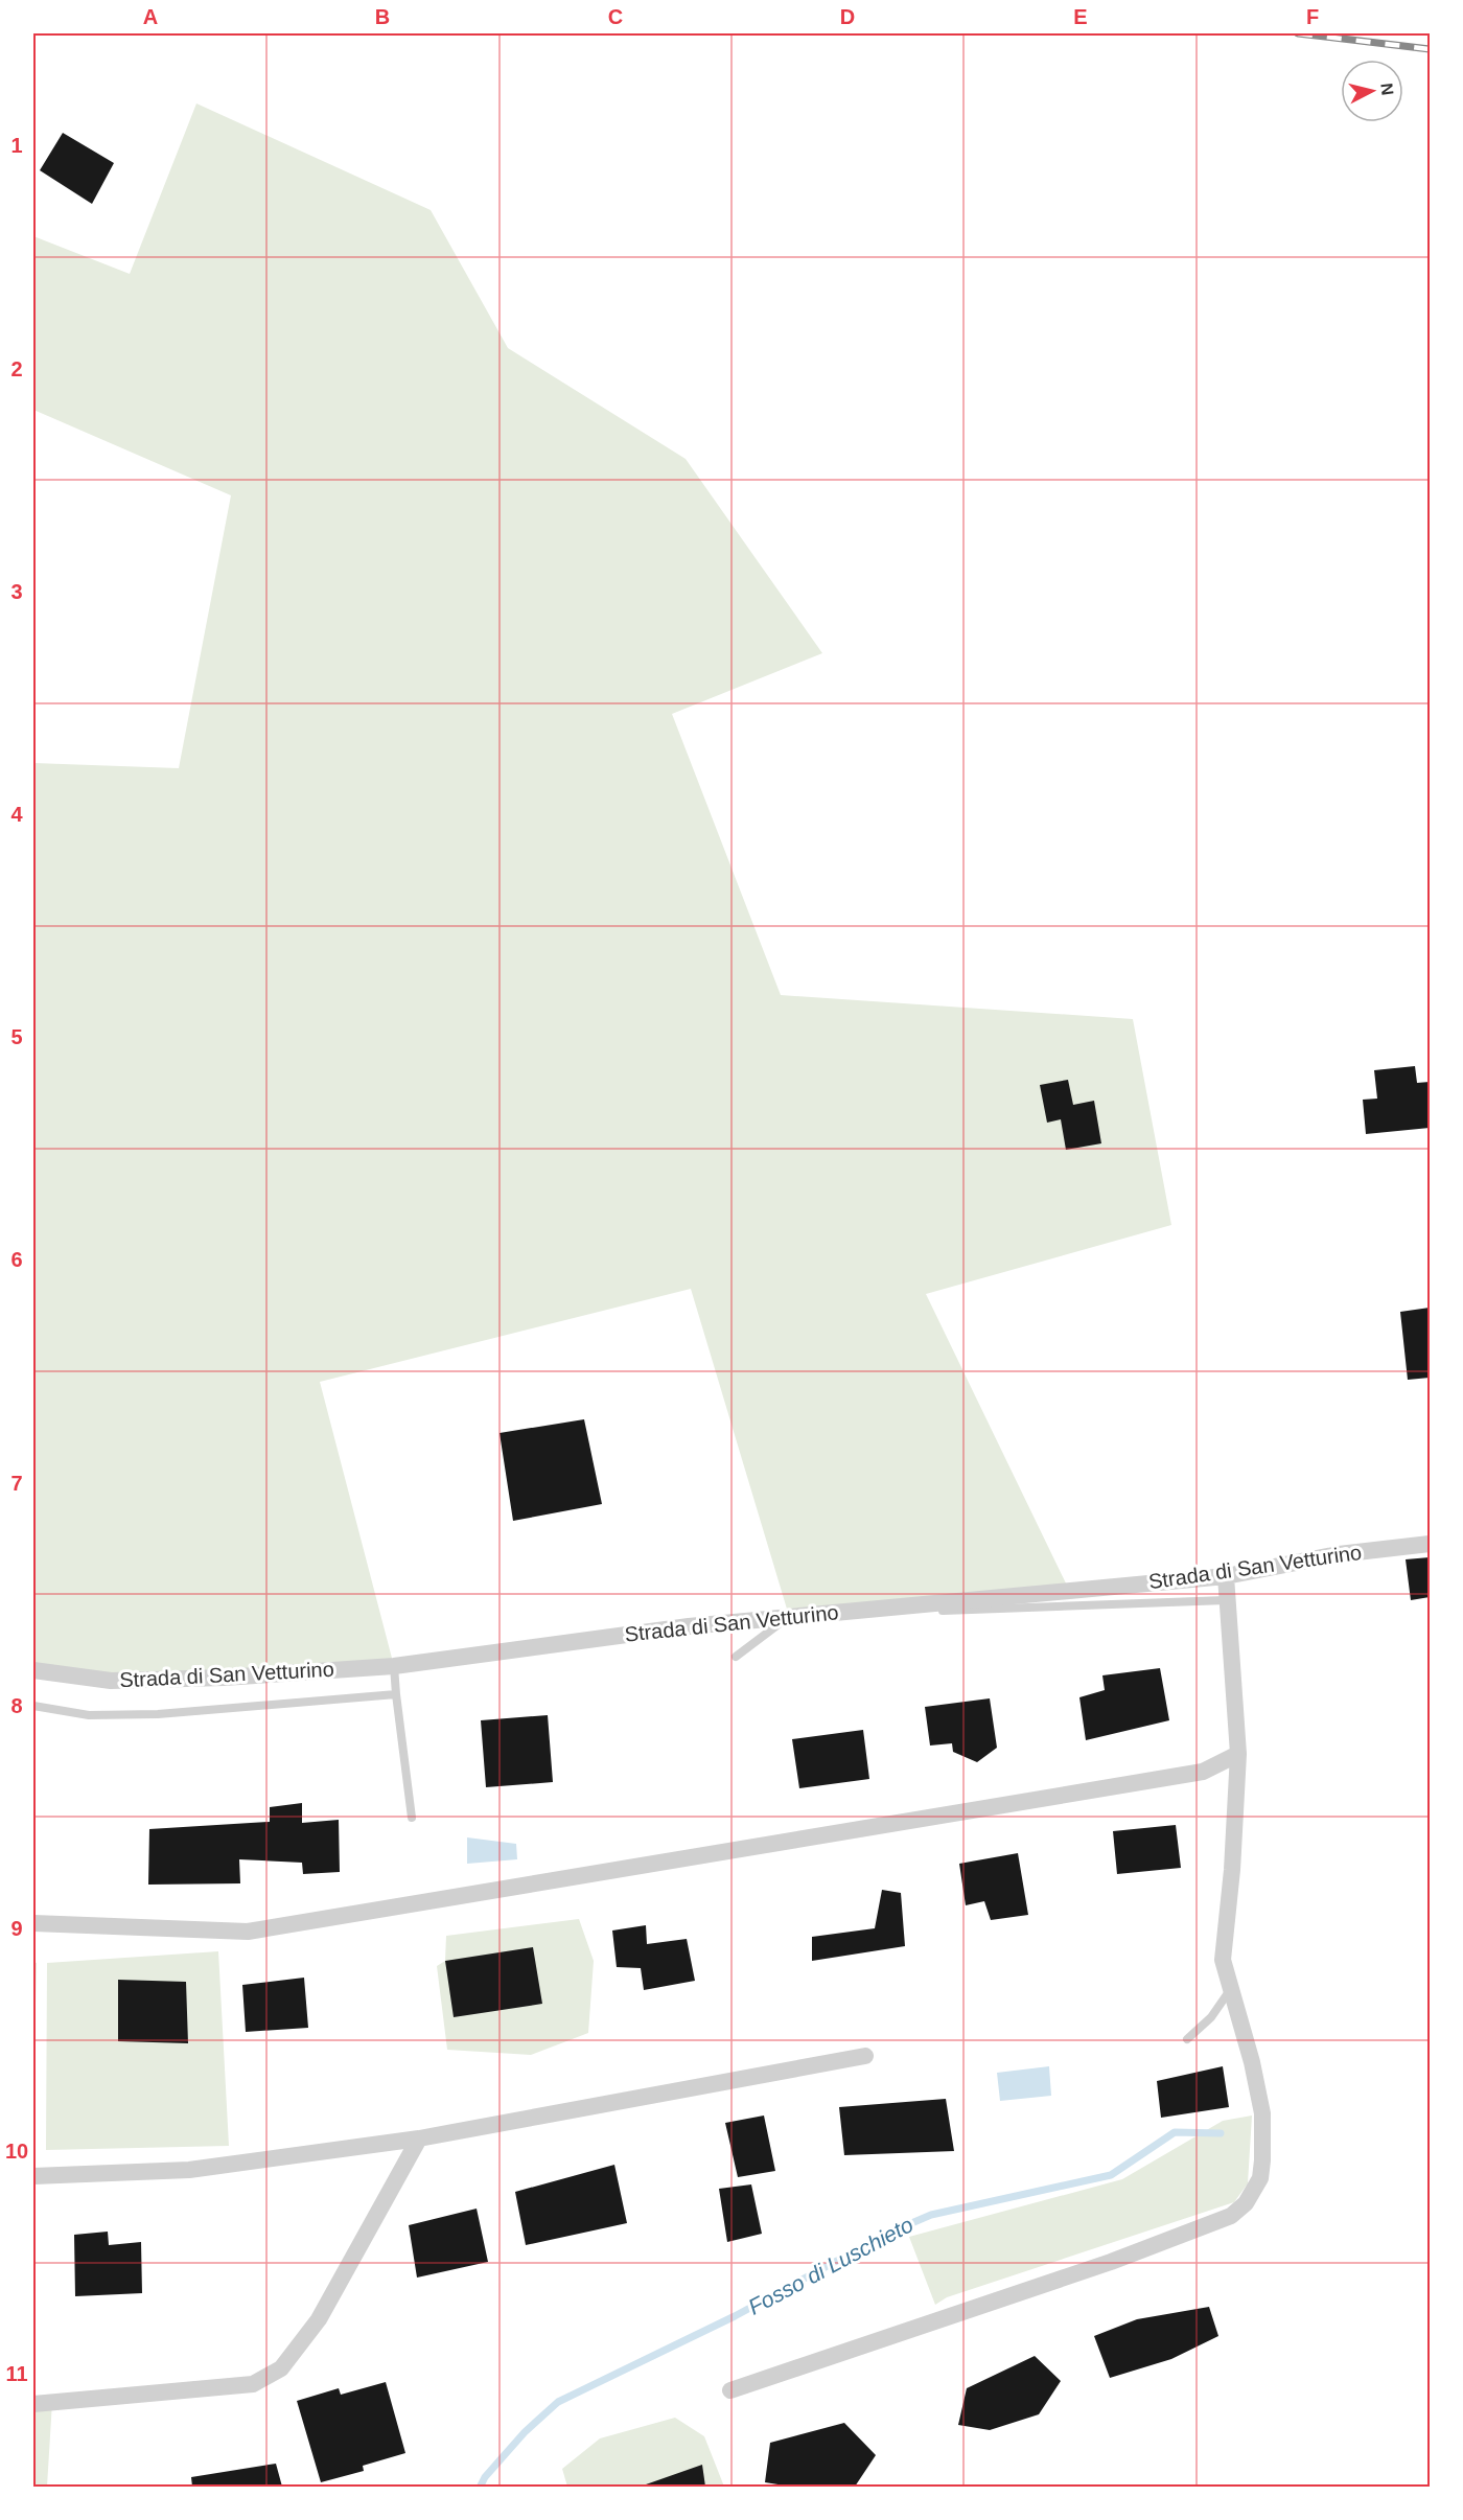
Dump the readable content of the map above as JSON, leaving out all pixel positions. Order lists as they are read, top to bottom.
{
  "streets": {
    "street": ["Strada di San Vetturino"]
  },
  "water": ["Fosso di Luschieto"],
  "north": "right",
  "grid": {
    "columns": [
      "A",
      "B",
      "C",
      "D",
      "E",
      "F"
    ],
    "rows": [
      "1",
      "2",
      "3",
      "4",
      "5",
      "6",
      "7",
      "8",
      "9",
      "10",
      "11"
    ]
  }
}
